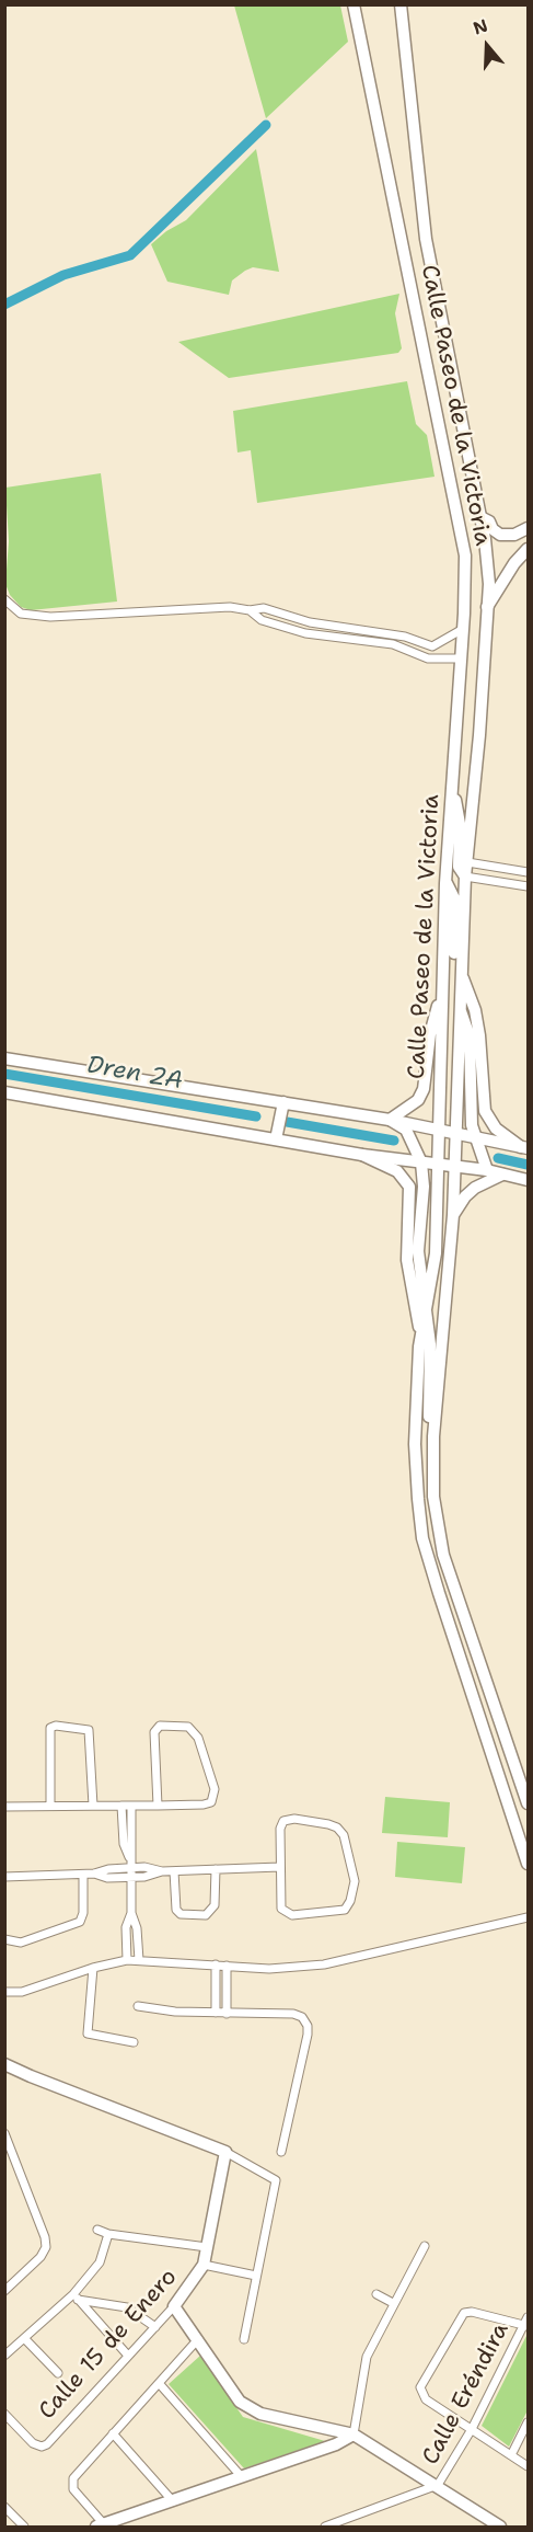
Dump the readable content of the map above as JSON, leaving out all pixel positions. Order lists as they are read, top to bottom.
{
  "streets": {
    "main road": ["Calle Paseo de la Victoria", "Calle 15 de Enero"],
    "street": ["Calle Eréndira"]
  },
  "water": ["Dren 2A"],
  "north": "top"
}
